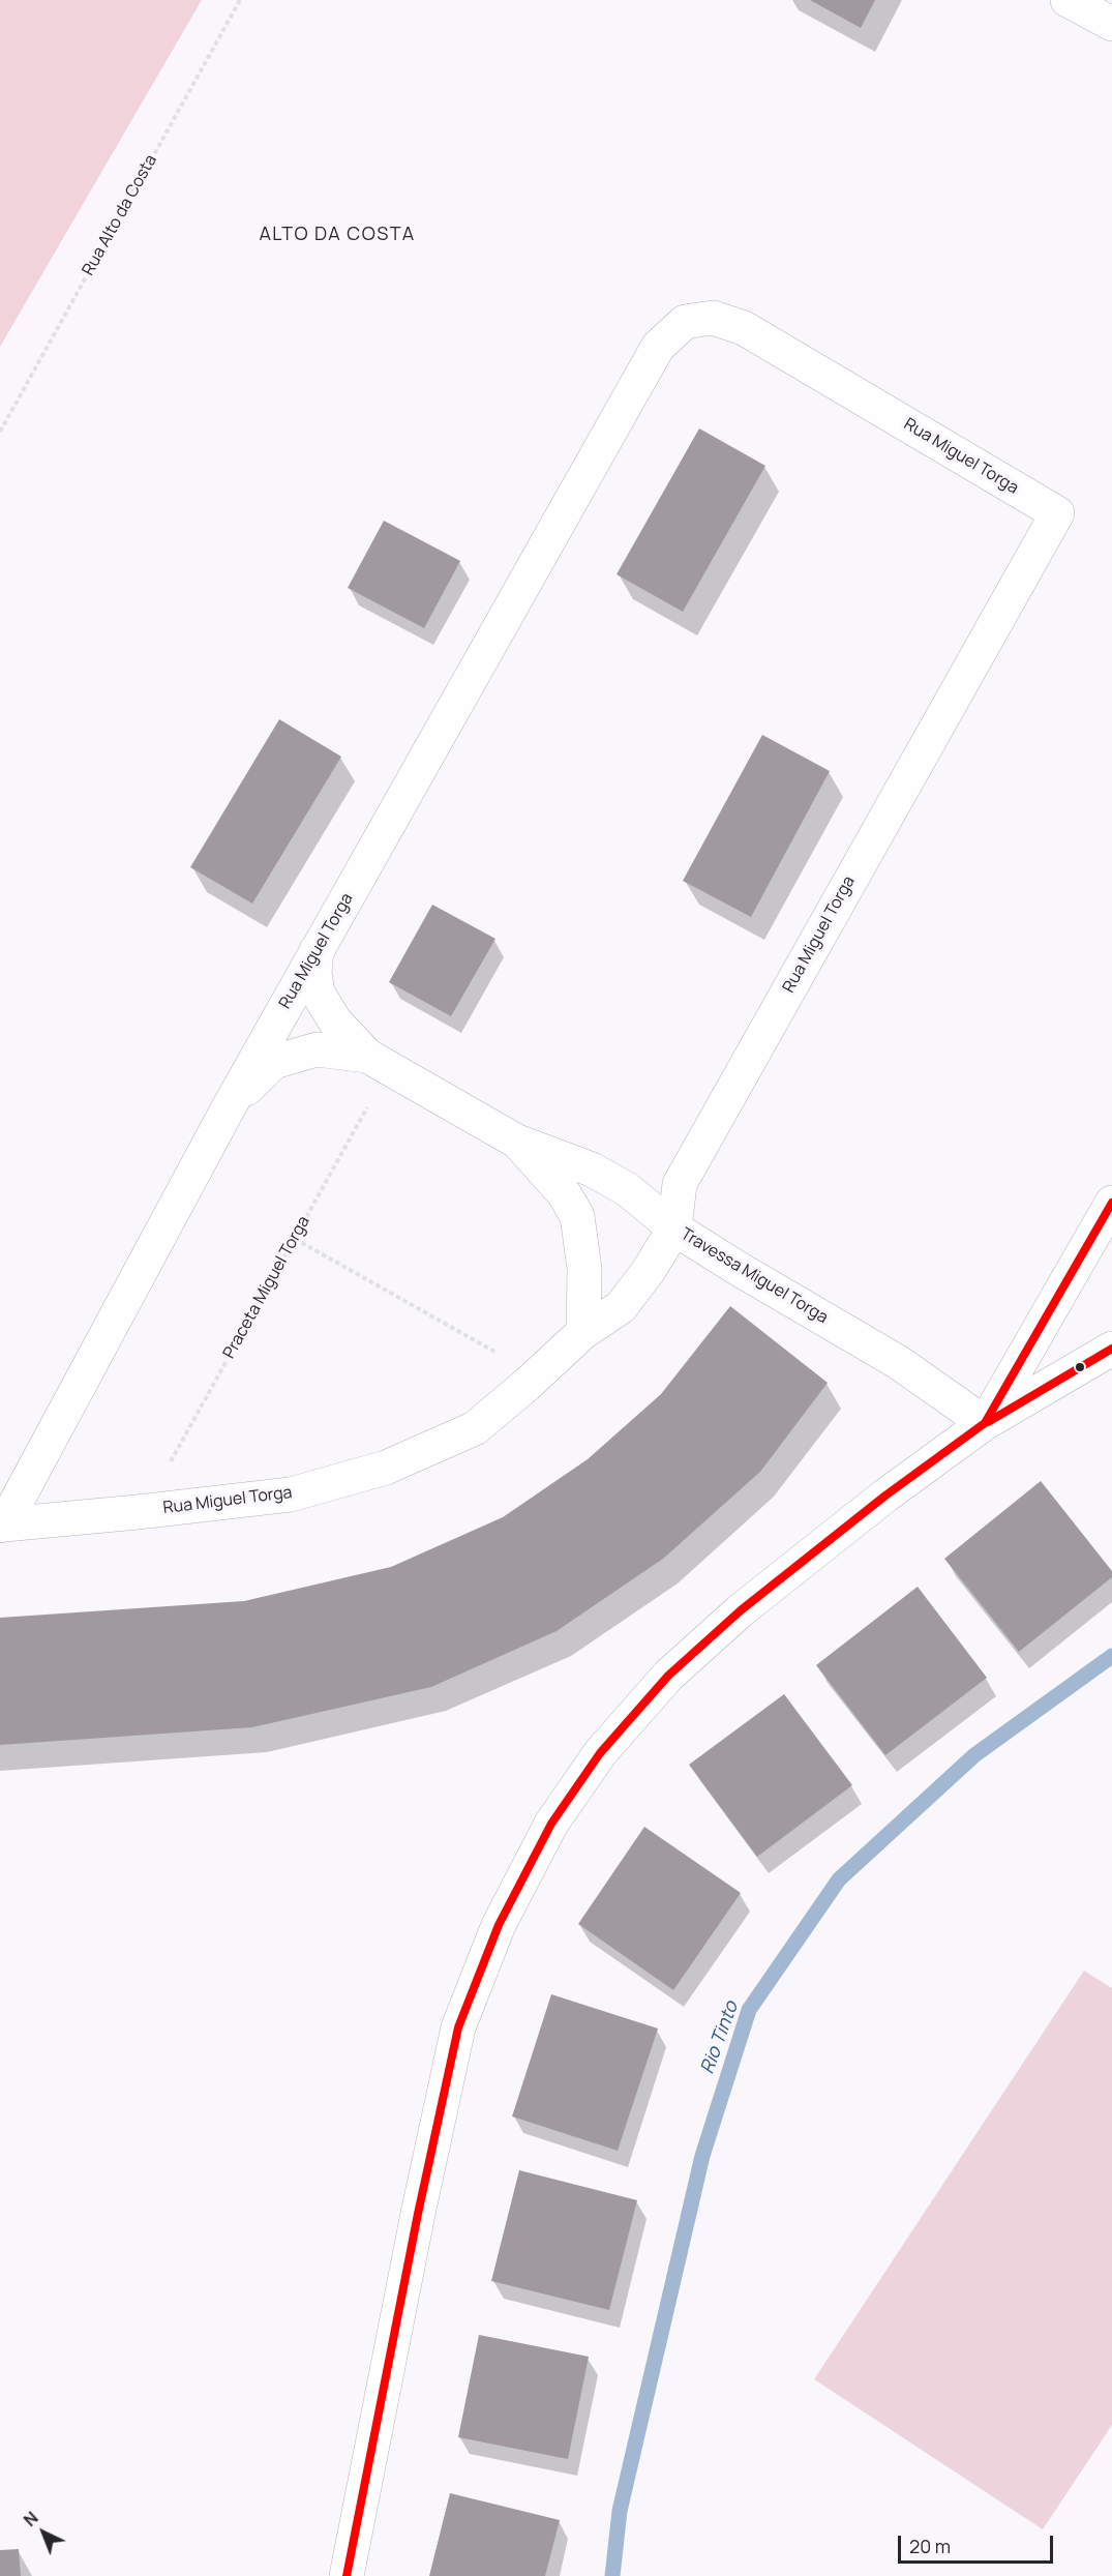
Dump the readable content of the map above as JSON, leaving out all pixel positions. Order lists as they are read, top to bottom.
{
  "streets": {
    "street": ["Rua Miguel Torga", "Travessa Miguel Torga"],
    "path": ["Rua Alto da Costa", "Praceta Miguel Torga"]
  },
  "crossings": [
    ["Rua Miguel Torga", "Travessa Miguel Torga"]
  ],
  "districts": ["ALTO DA COSTA"],
  "water": ["Rio Tinto"],
  "scale_bar": "20 m",
  "north": "top left"
}
